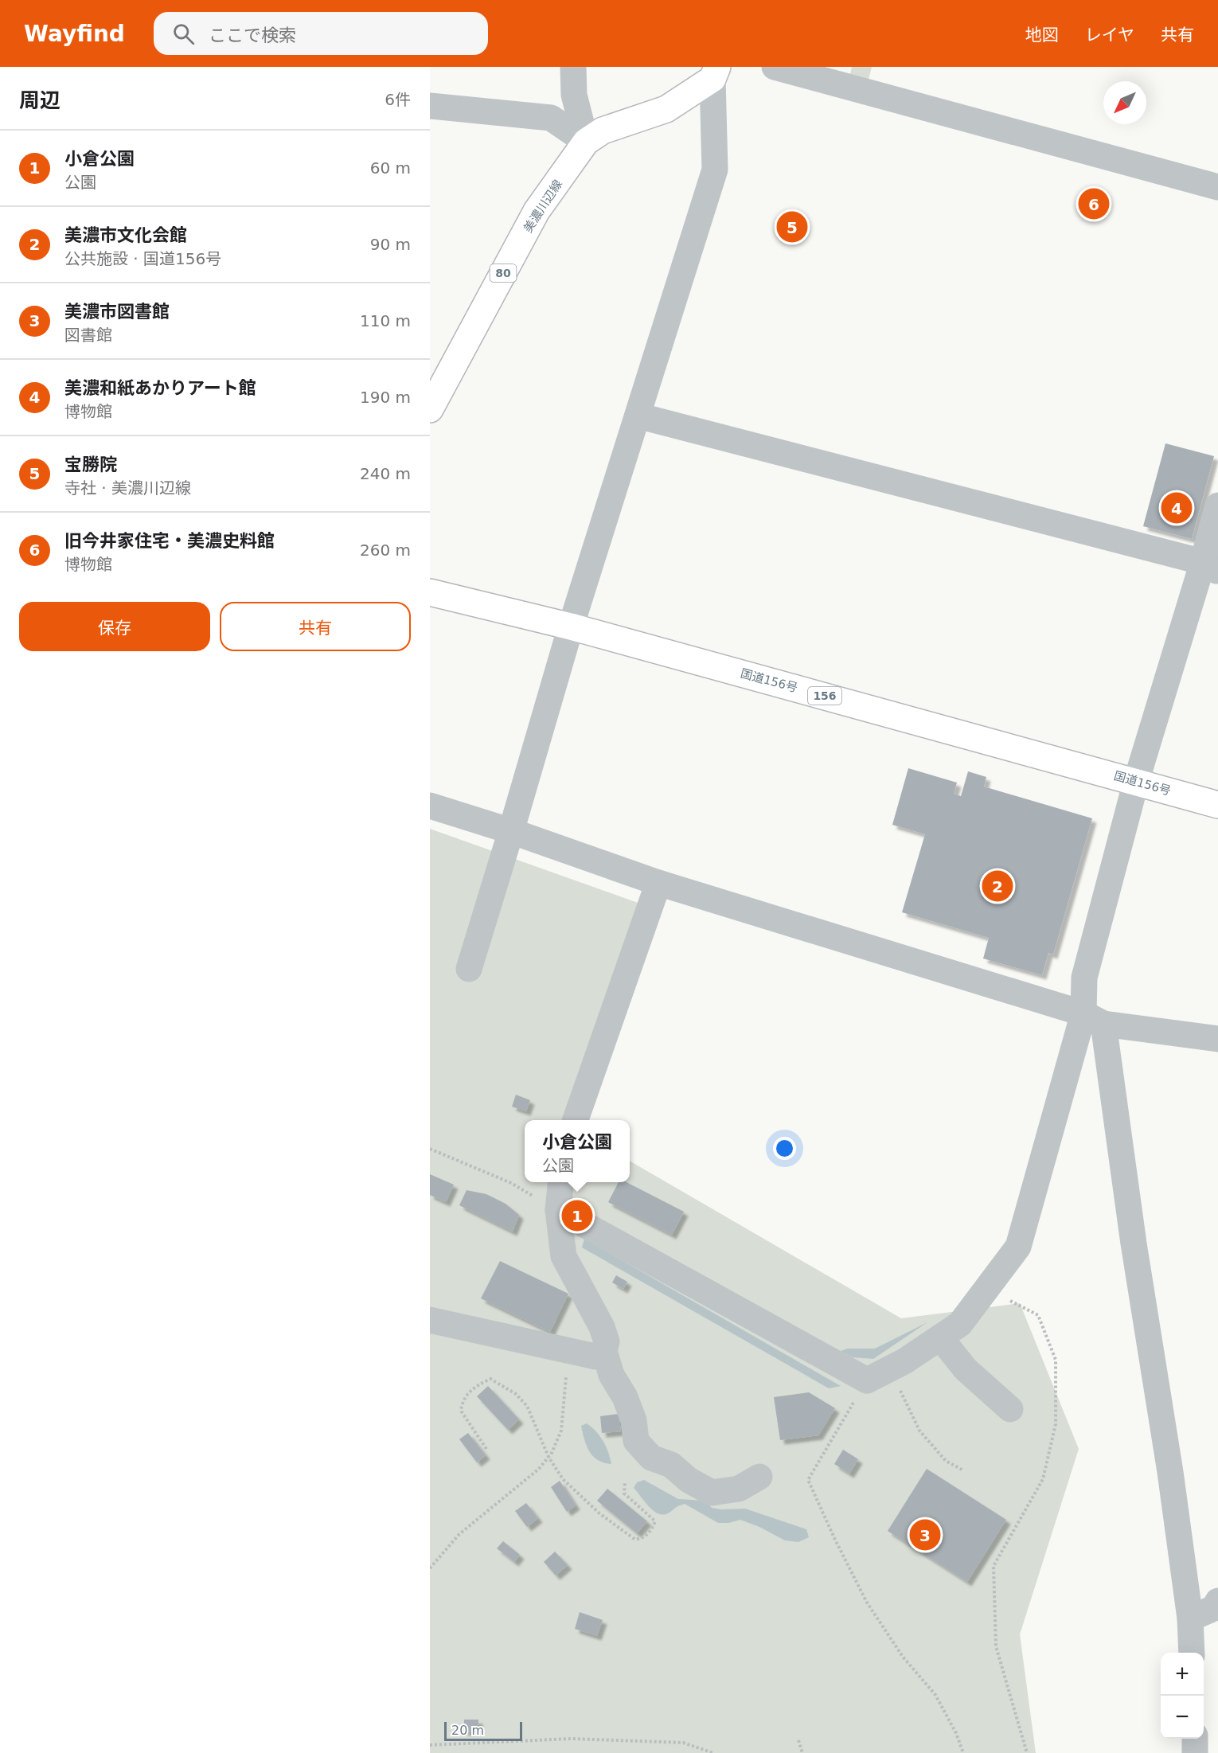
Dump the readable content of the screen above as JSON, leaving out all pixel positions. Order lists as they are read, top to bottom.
{
  "streets": {
    "main road": [
      "美濃川辺線",
      "80",
      "国道156号",
      "156"
    ]
  },
  "scale_bar": "20 m",
  "north": "bottom left",
  "page": {
    "header": "Wayfind",
    "search": "ここで検索",
    "nav": ["地図", "レイヤ", "共有"],
    "heading": ["周辺", "6件"],
    "list": [
      {
        "mark": "1",
        "name": "小倉公園",
        "note": "公園",
        "value": "60 m"
      },
      {
        "mark": "2",
        "name": "美濃市文化会館",
        "note": "公共施設 · 国道156号",
        "value": "90 m"
      },
      {
        "mark": "3",
        "name": "美濃市図書館",
        "note": "図書館",
        "value": "110 m"
      },
      {
        "mark": "4",
        "name": "美濃和紙あかりアート館",
        "note": "博物館",
        "value": "190 m"
      },
      {
        "mark": "5",
        "name": "宝勝院",
        "note": "寺社 · 美濃川辺線",
        "value": "240 m"
      },
      {
        "mark": "6",
        "name": "旧今井家住宅・美濃史料館",
        "note": "博物館",
        "value": "260 m"
      }
    ],
    "pins": [
      "6",
      "5",
      "4",
      "2",
      "1",
      "3"
    ],
    "buttons": ["保存", "共有"],
    "popup": ["小倉公園", "公園"],
    "map_buttons": ["+", "−"],
    "scale": "20 m"
  }
}
